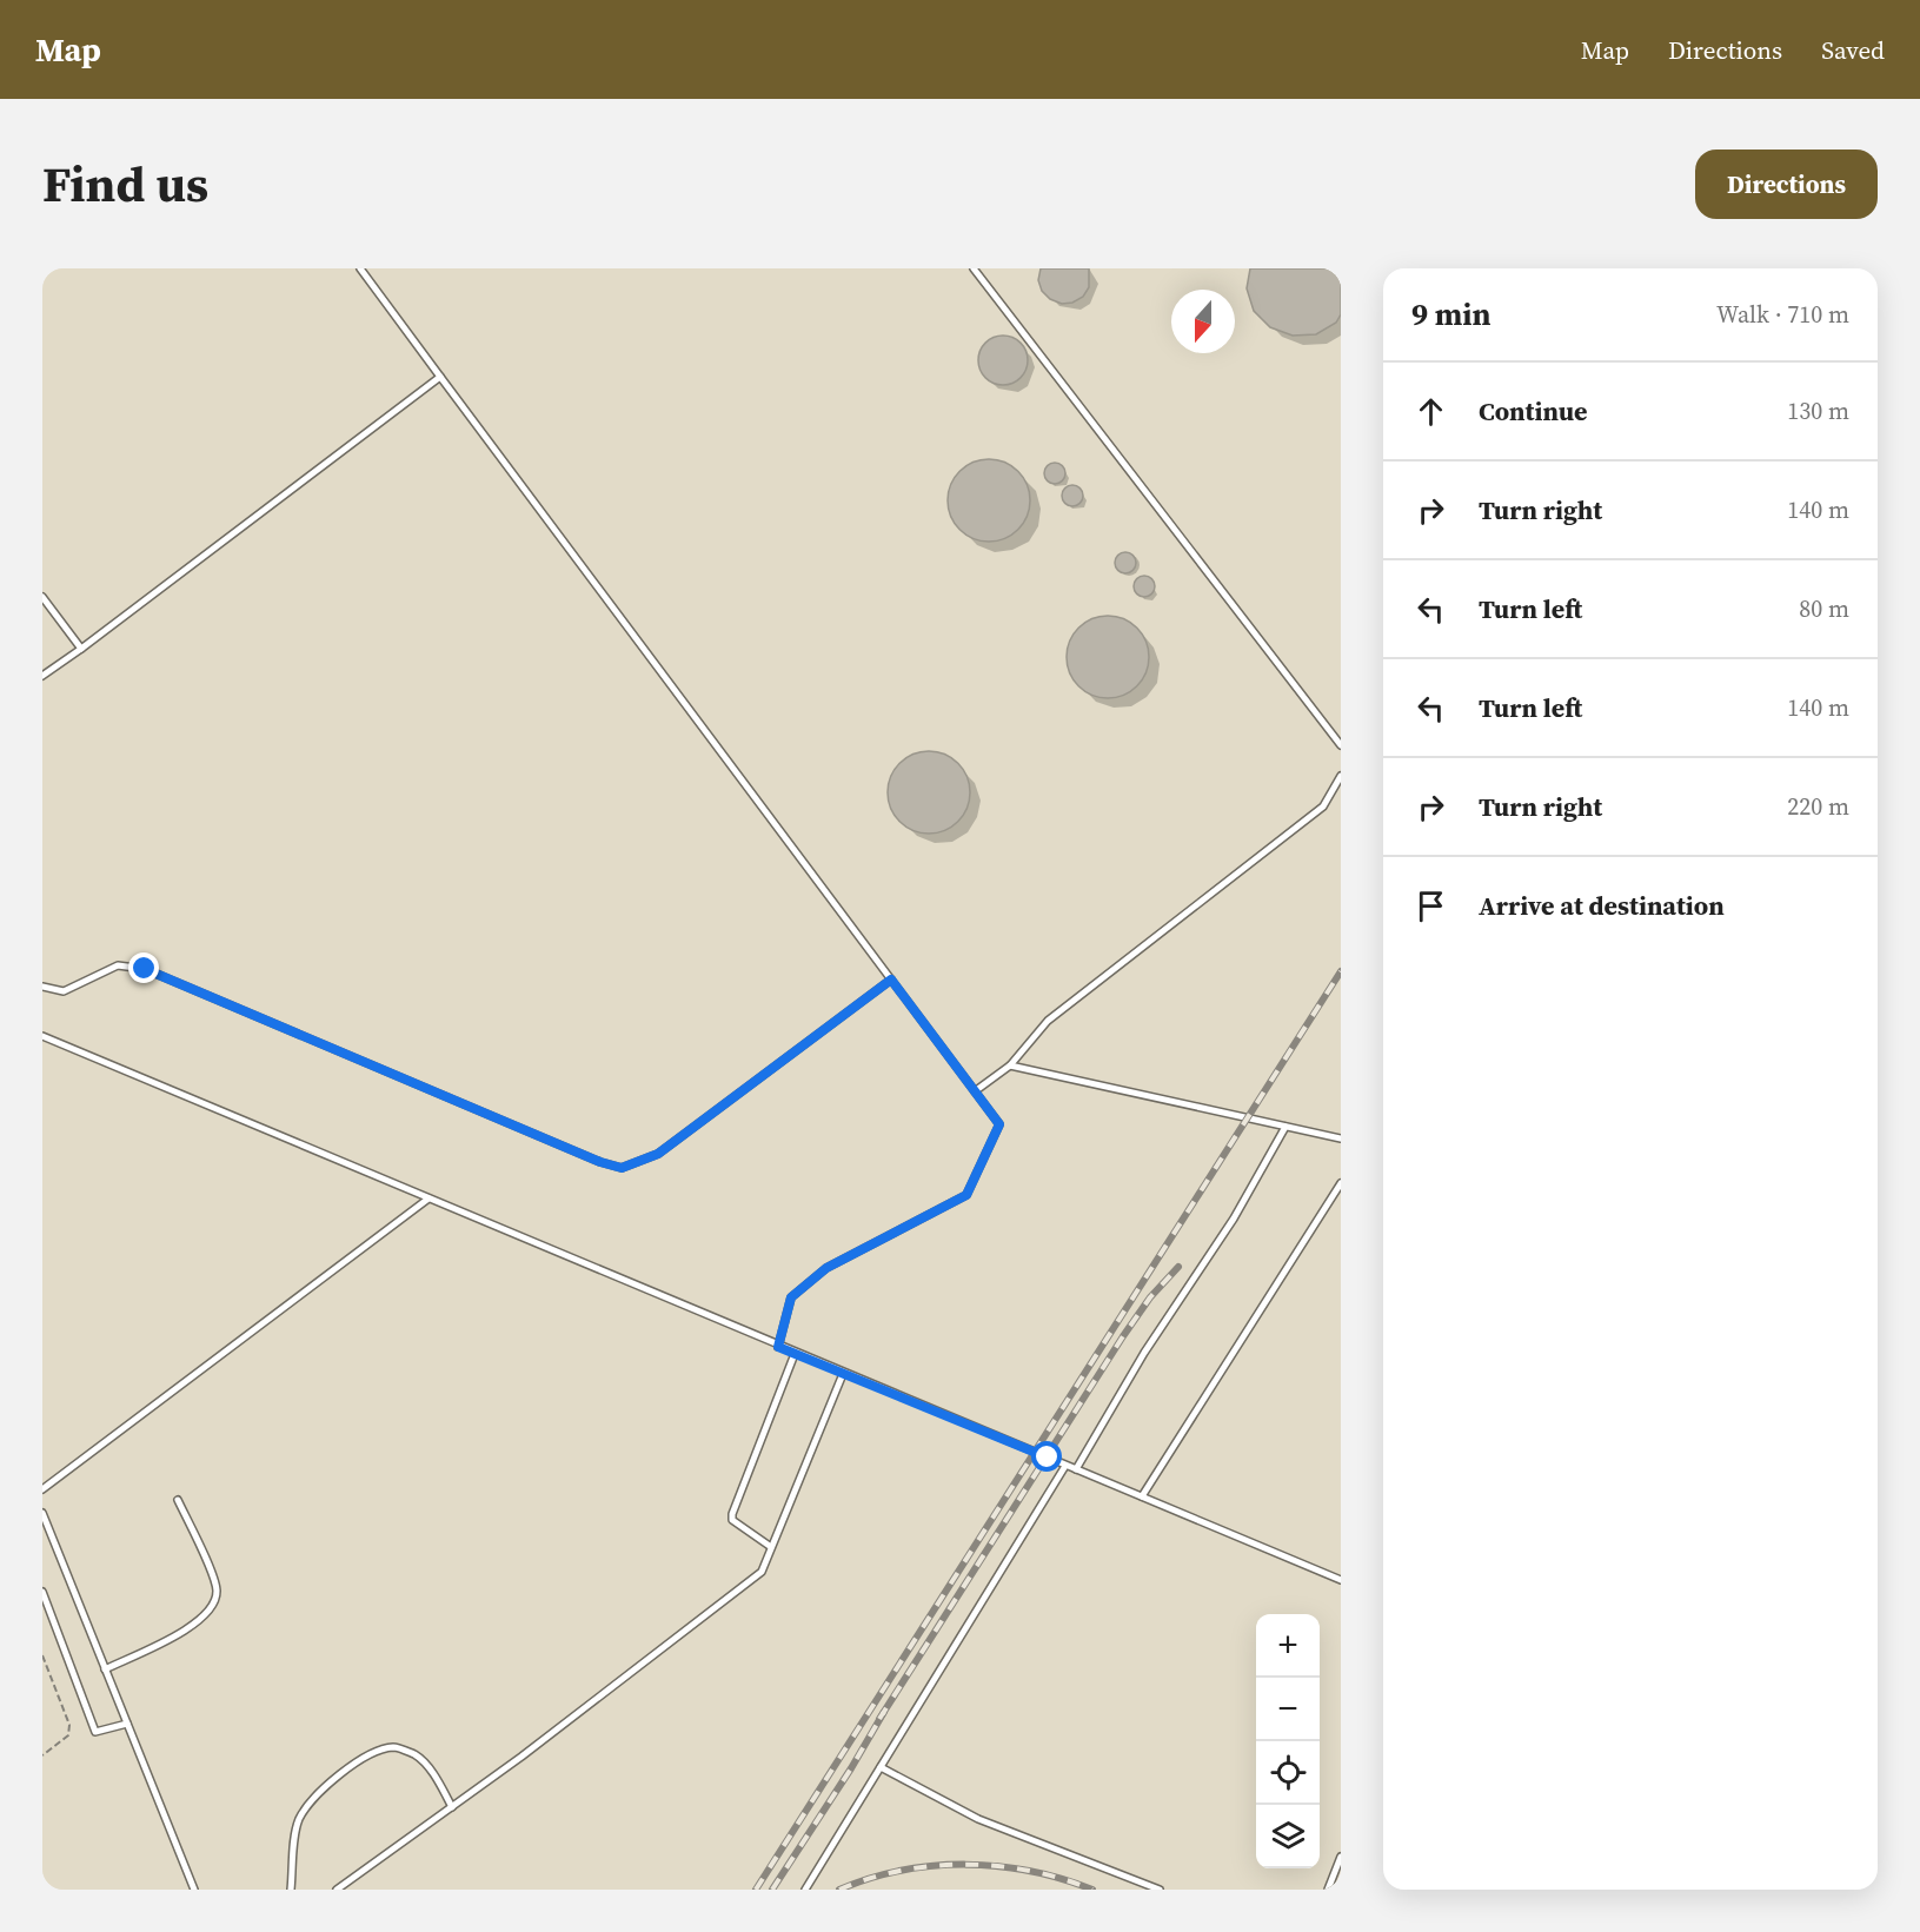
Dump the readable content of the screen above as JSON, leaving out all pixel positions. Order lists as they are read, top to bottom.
{
  "north": "bottom",
  "page": {
    "header": "Map",
    "nav": ["Map", "Directions", "Saved"],
    "title": "Find us",
    "buttons": "Directions",
    "heading": ["9 min", "Walk · 710 m"],
    "list": [
      ["Continue", "130 m"],
      ["Turn right", "140 m"],
      ["Turn left", "80 m"],
      ["Turn left", "140 m"],
      ["Turn right", "220 m"],
      "Arrive at destination"
    ],
    "map_buttons": ["+", "−"]
  }
}
